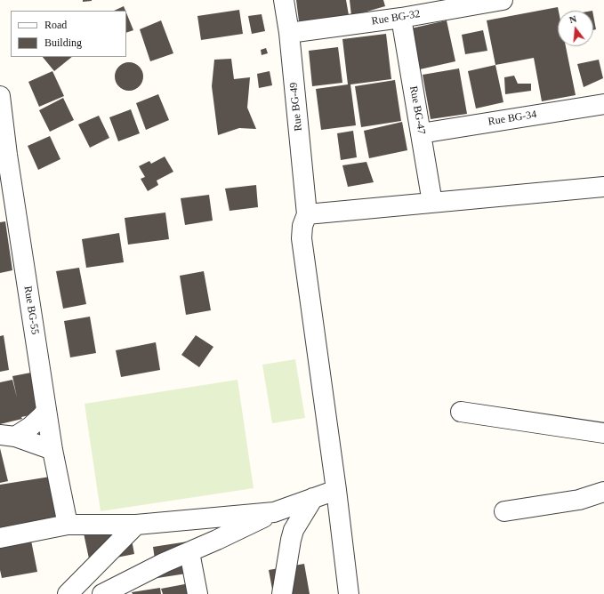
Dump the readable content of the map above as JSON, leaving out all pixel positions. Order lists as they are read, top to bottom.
{
  "streets": {
    "street": [
      "Rue BG-32",
      "Rue BG-49",
      "Rue BG-47",
      "Rue BG-34",
      "Rue BG-55"
    ]
  },
  "crossings": [
    ["Rue BG-32", "Rue BG-49"],
    ["Rue BG-32", "Rue BG-47"],
    ["Rue BG-47", "Rue BG-34"]
  ],
  "legend": ["Road", "Building"],
  "north": "top"
}
